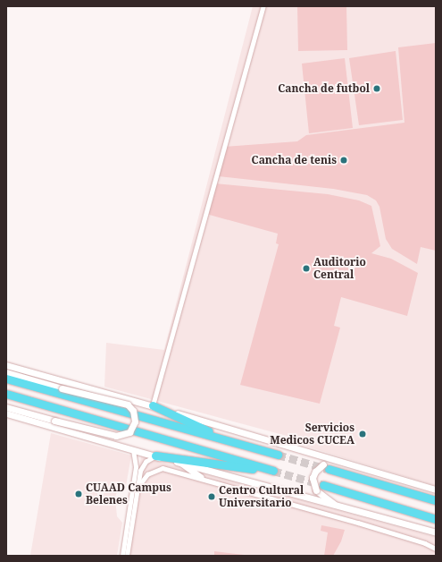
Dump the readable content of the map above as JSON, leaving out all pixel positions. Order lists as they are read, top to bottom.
{
  "places": [
    "Cancha de futbol",
    "Cancha de tenis",
    "Auditorio Central",
    "Servicios Medicos CUCEA",
    "CUAAD Campus Belenes",
    "Centro Cultural Universitario"
  ]
}
